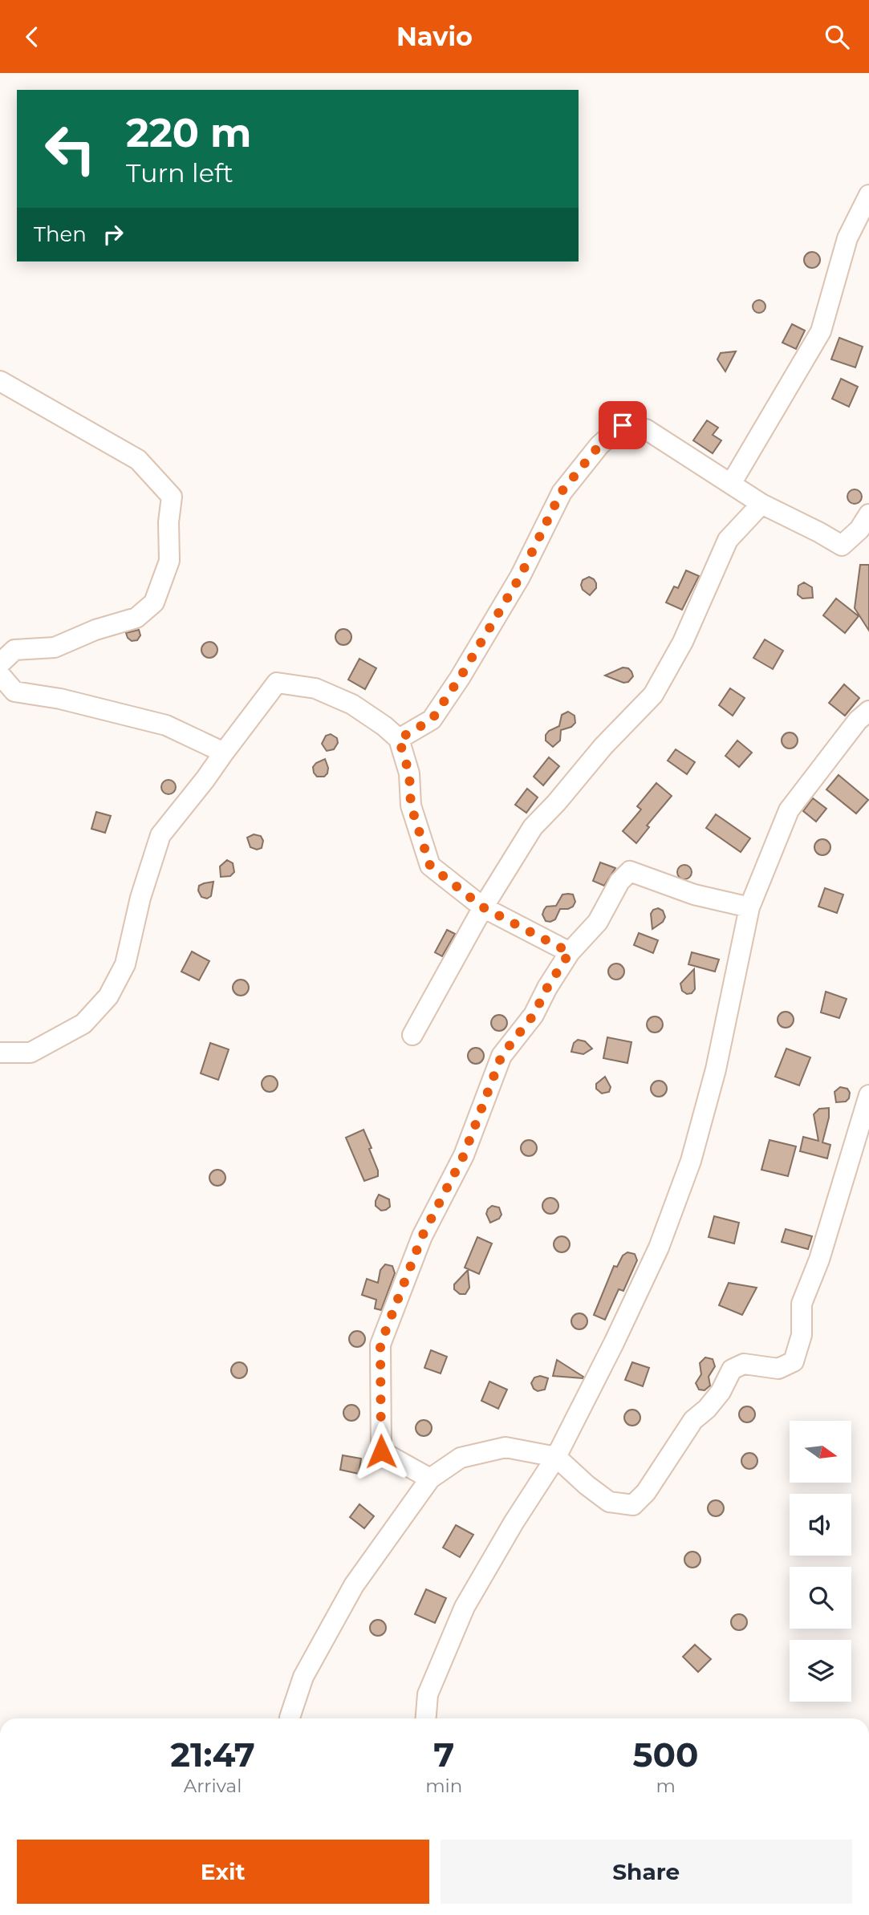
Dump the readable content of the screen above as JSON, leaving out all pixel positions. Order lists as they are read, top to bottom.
{
  "north": "right",
  "page": {
    "header": "Navio",
    "turn": ["220 m", "Turn left"],
    "then": "Then",
    "eta": [
      "21:47",
      "Arrival",
      "7",
      "min",
      "500",
      "m"
    ],
    "buttons": ["Exit", "Share"]
  }
}
